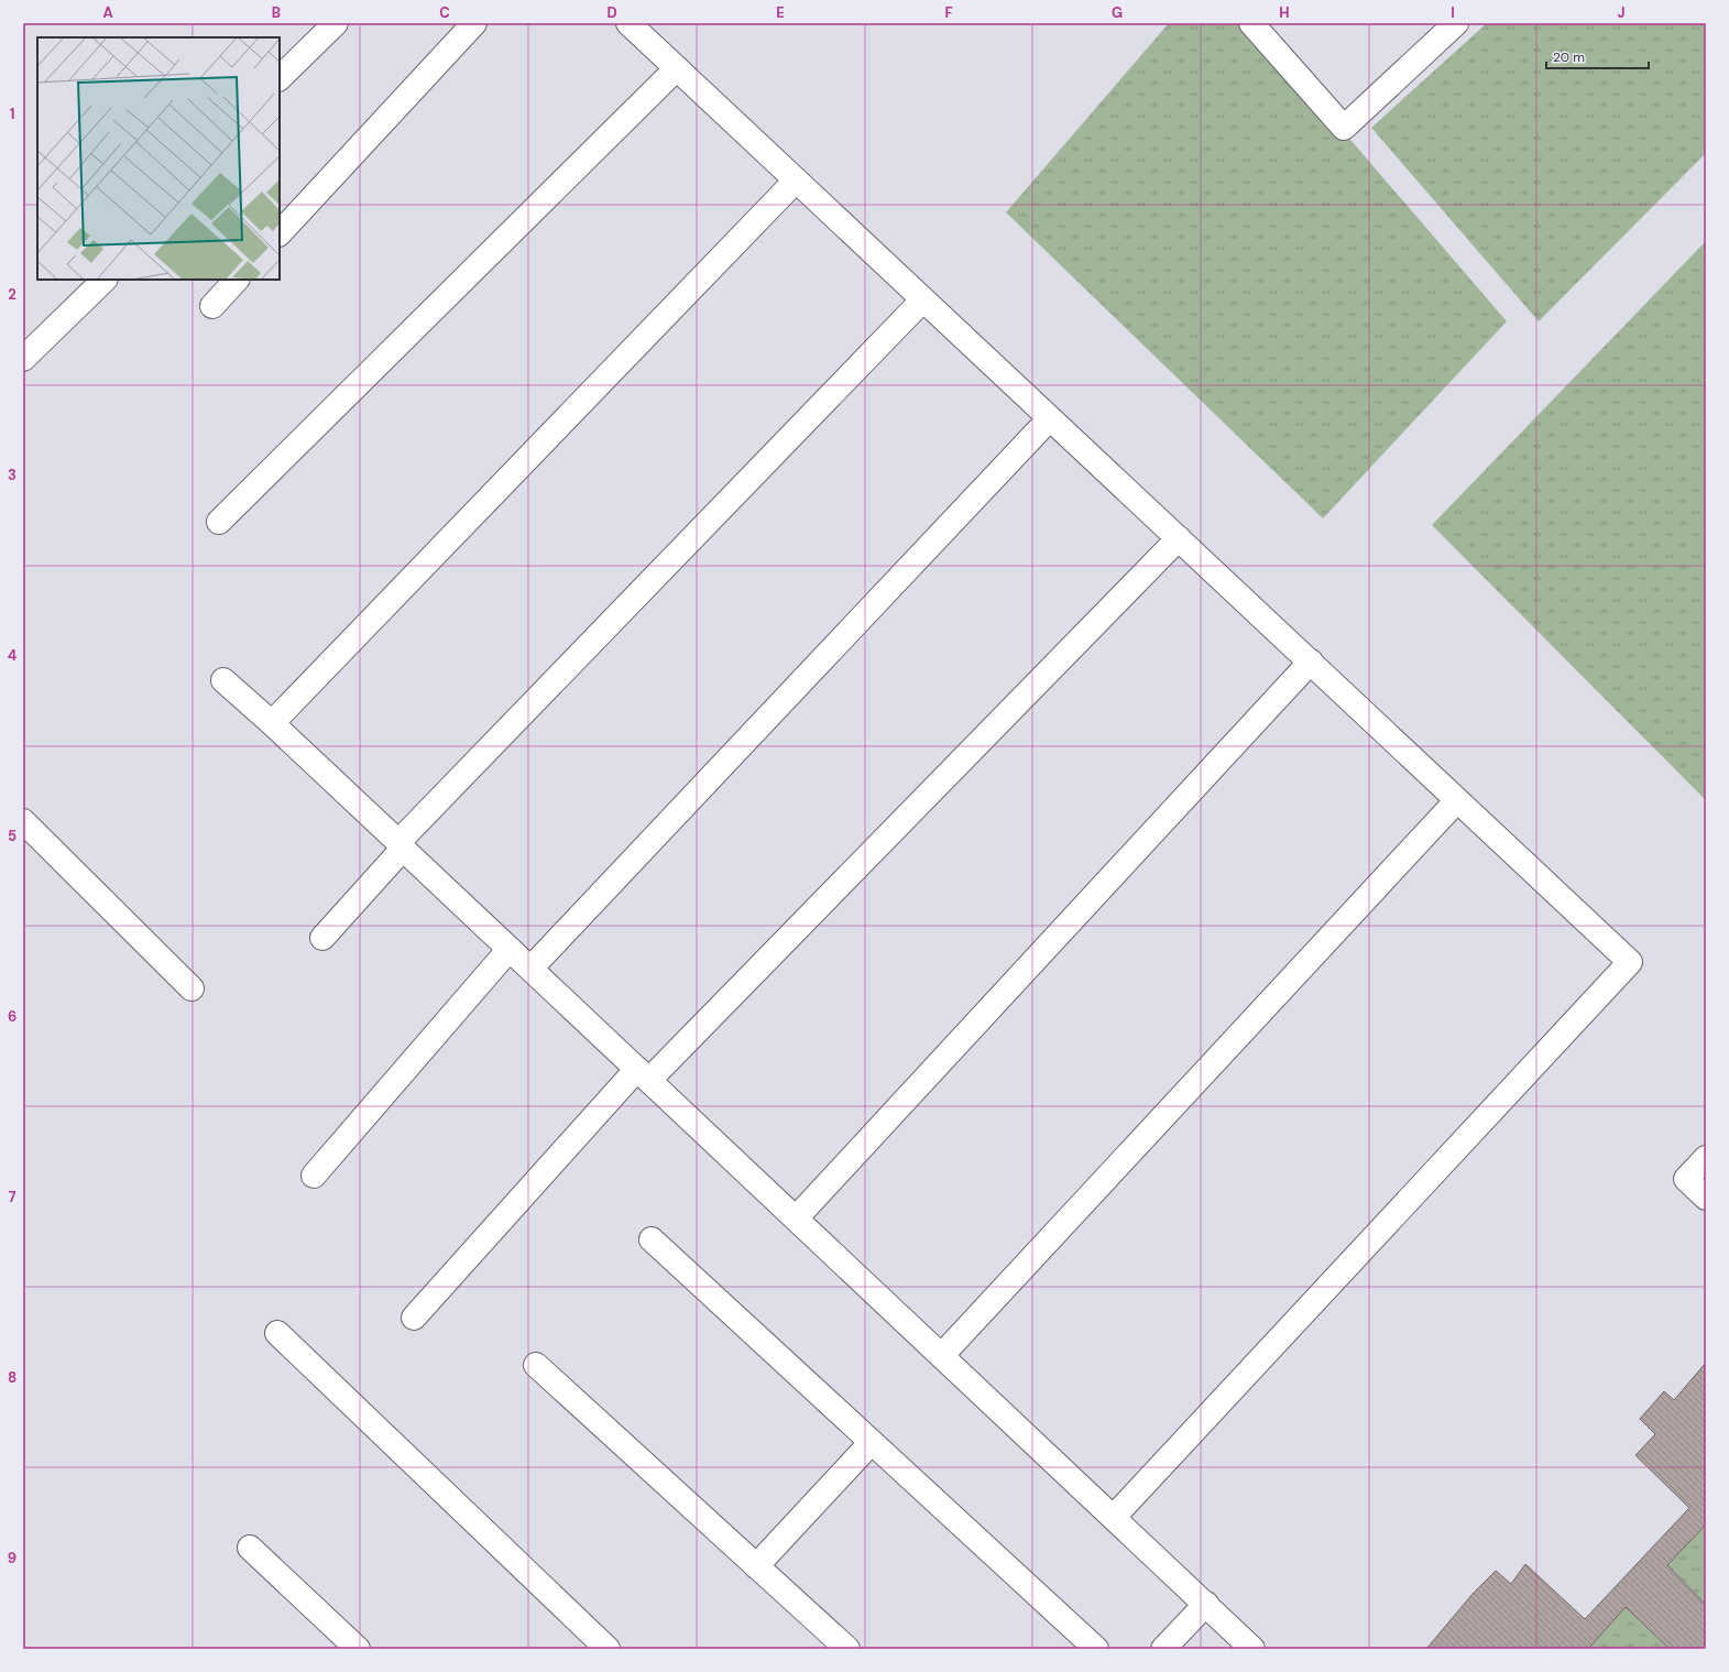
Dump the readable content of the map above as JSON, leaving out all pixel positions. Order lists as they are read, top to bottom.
{
  "scale_bar": "20 m",
  "grid": {
    "columns": [
      "A",
      "B",
      "C",
      "D",
      "E",
      "F",
      "G",
      "H",
      "I",
      "J"
    ],
    "rows": [
      "1",
      "2",
      "3",
      "4",
      "5",
      "6",
      "7",
      "8",
      "9"
    ]
  }
}
